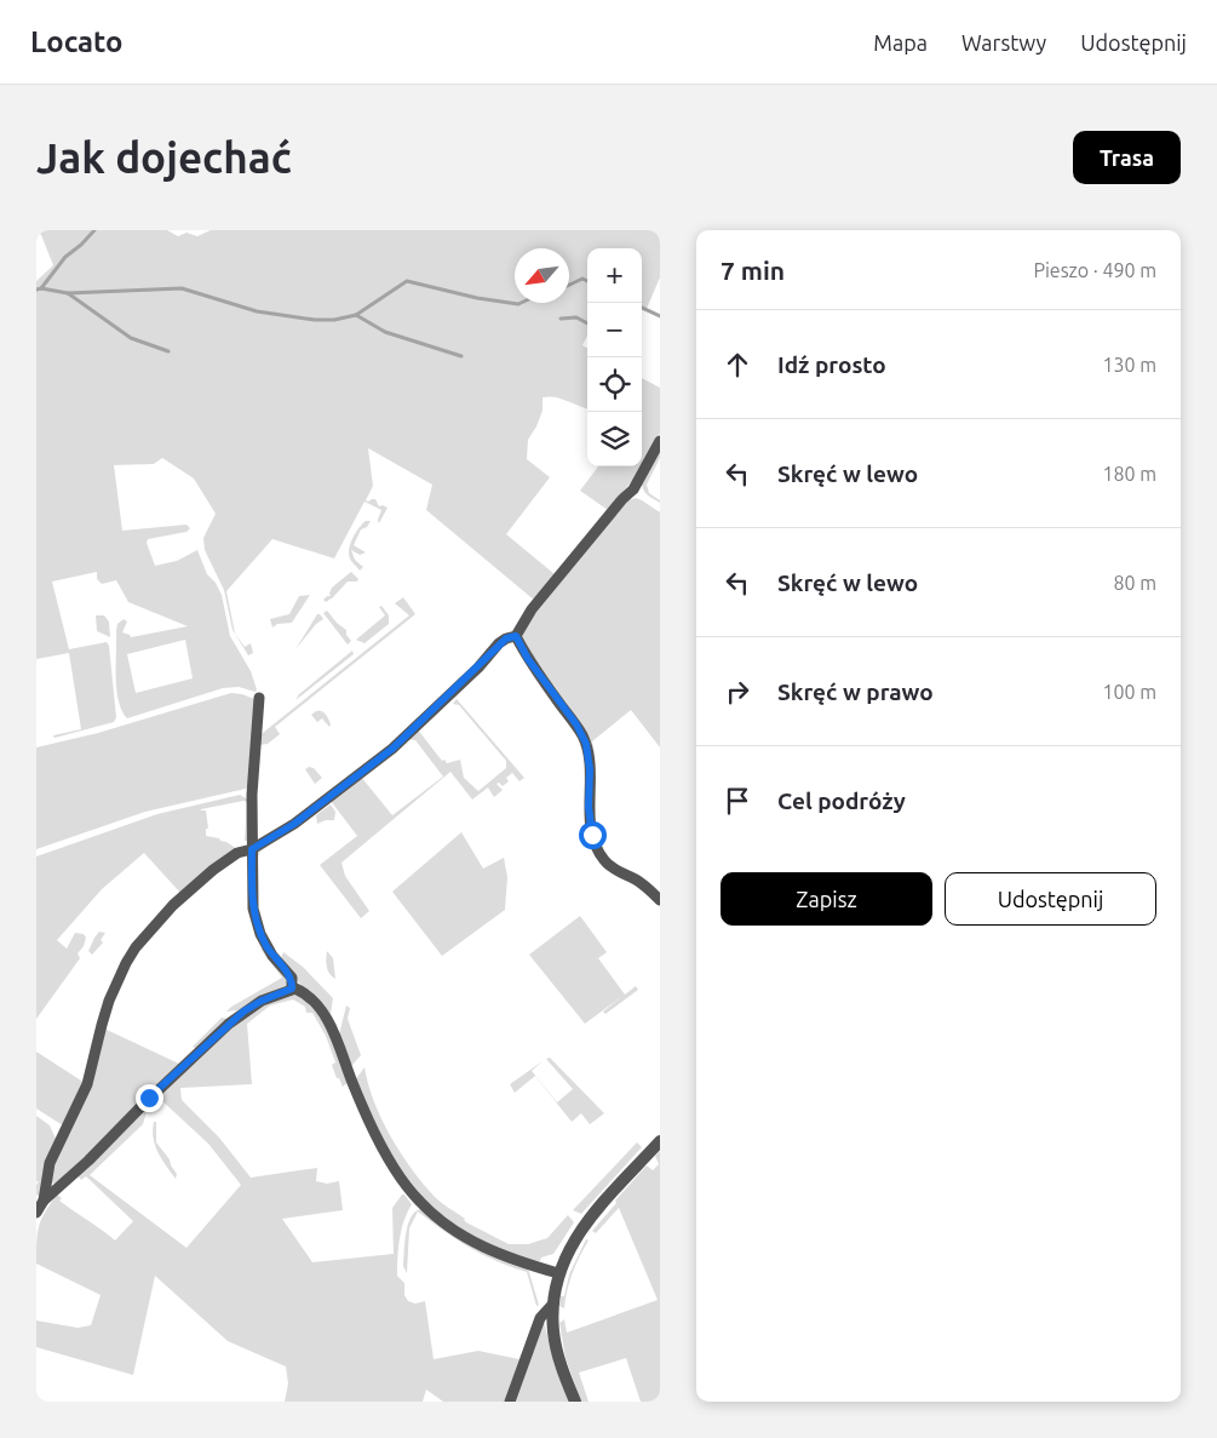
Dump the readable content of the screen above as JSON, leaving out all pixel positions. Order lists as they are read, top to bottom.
{
  "north": "bottom left",
  "page": {
    "header": "Locato",
    "nav": ["Mapa", "Warstwy", "Udostępnij"],
    "buttons": [
      "Trasa",
      ["Zapisz", "Udostępnij"]
    ],
    "title": "Jak dojechać",
    "heading": ["7 min", "Pieszo · 490 m"],
    "map_buttons": ["+", "−"],
    "list": [
      ["Idź prosto", "130 m"],
      ["Skręć w lewo", "180 m"],
      ["Skręć w lewo", "80 m"],
      ["Skręć w prawo", "100 m"],
      "Cel podróży"
    ]
  }
}
